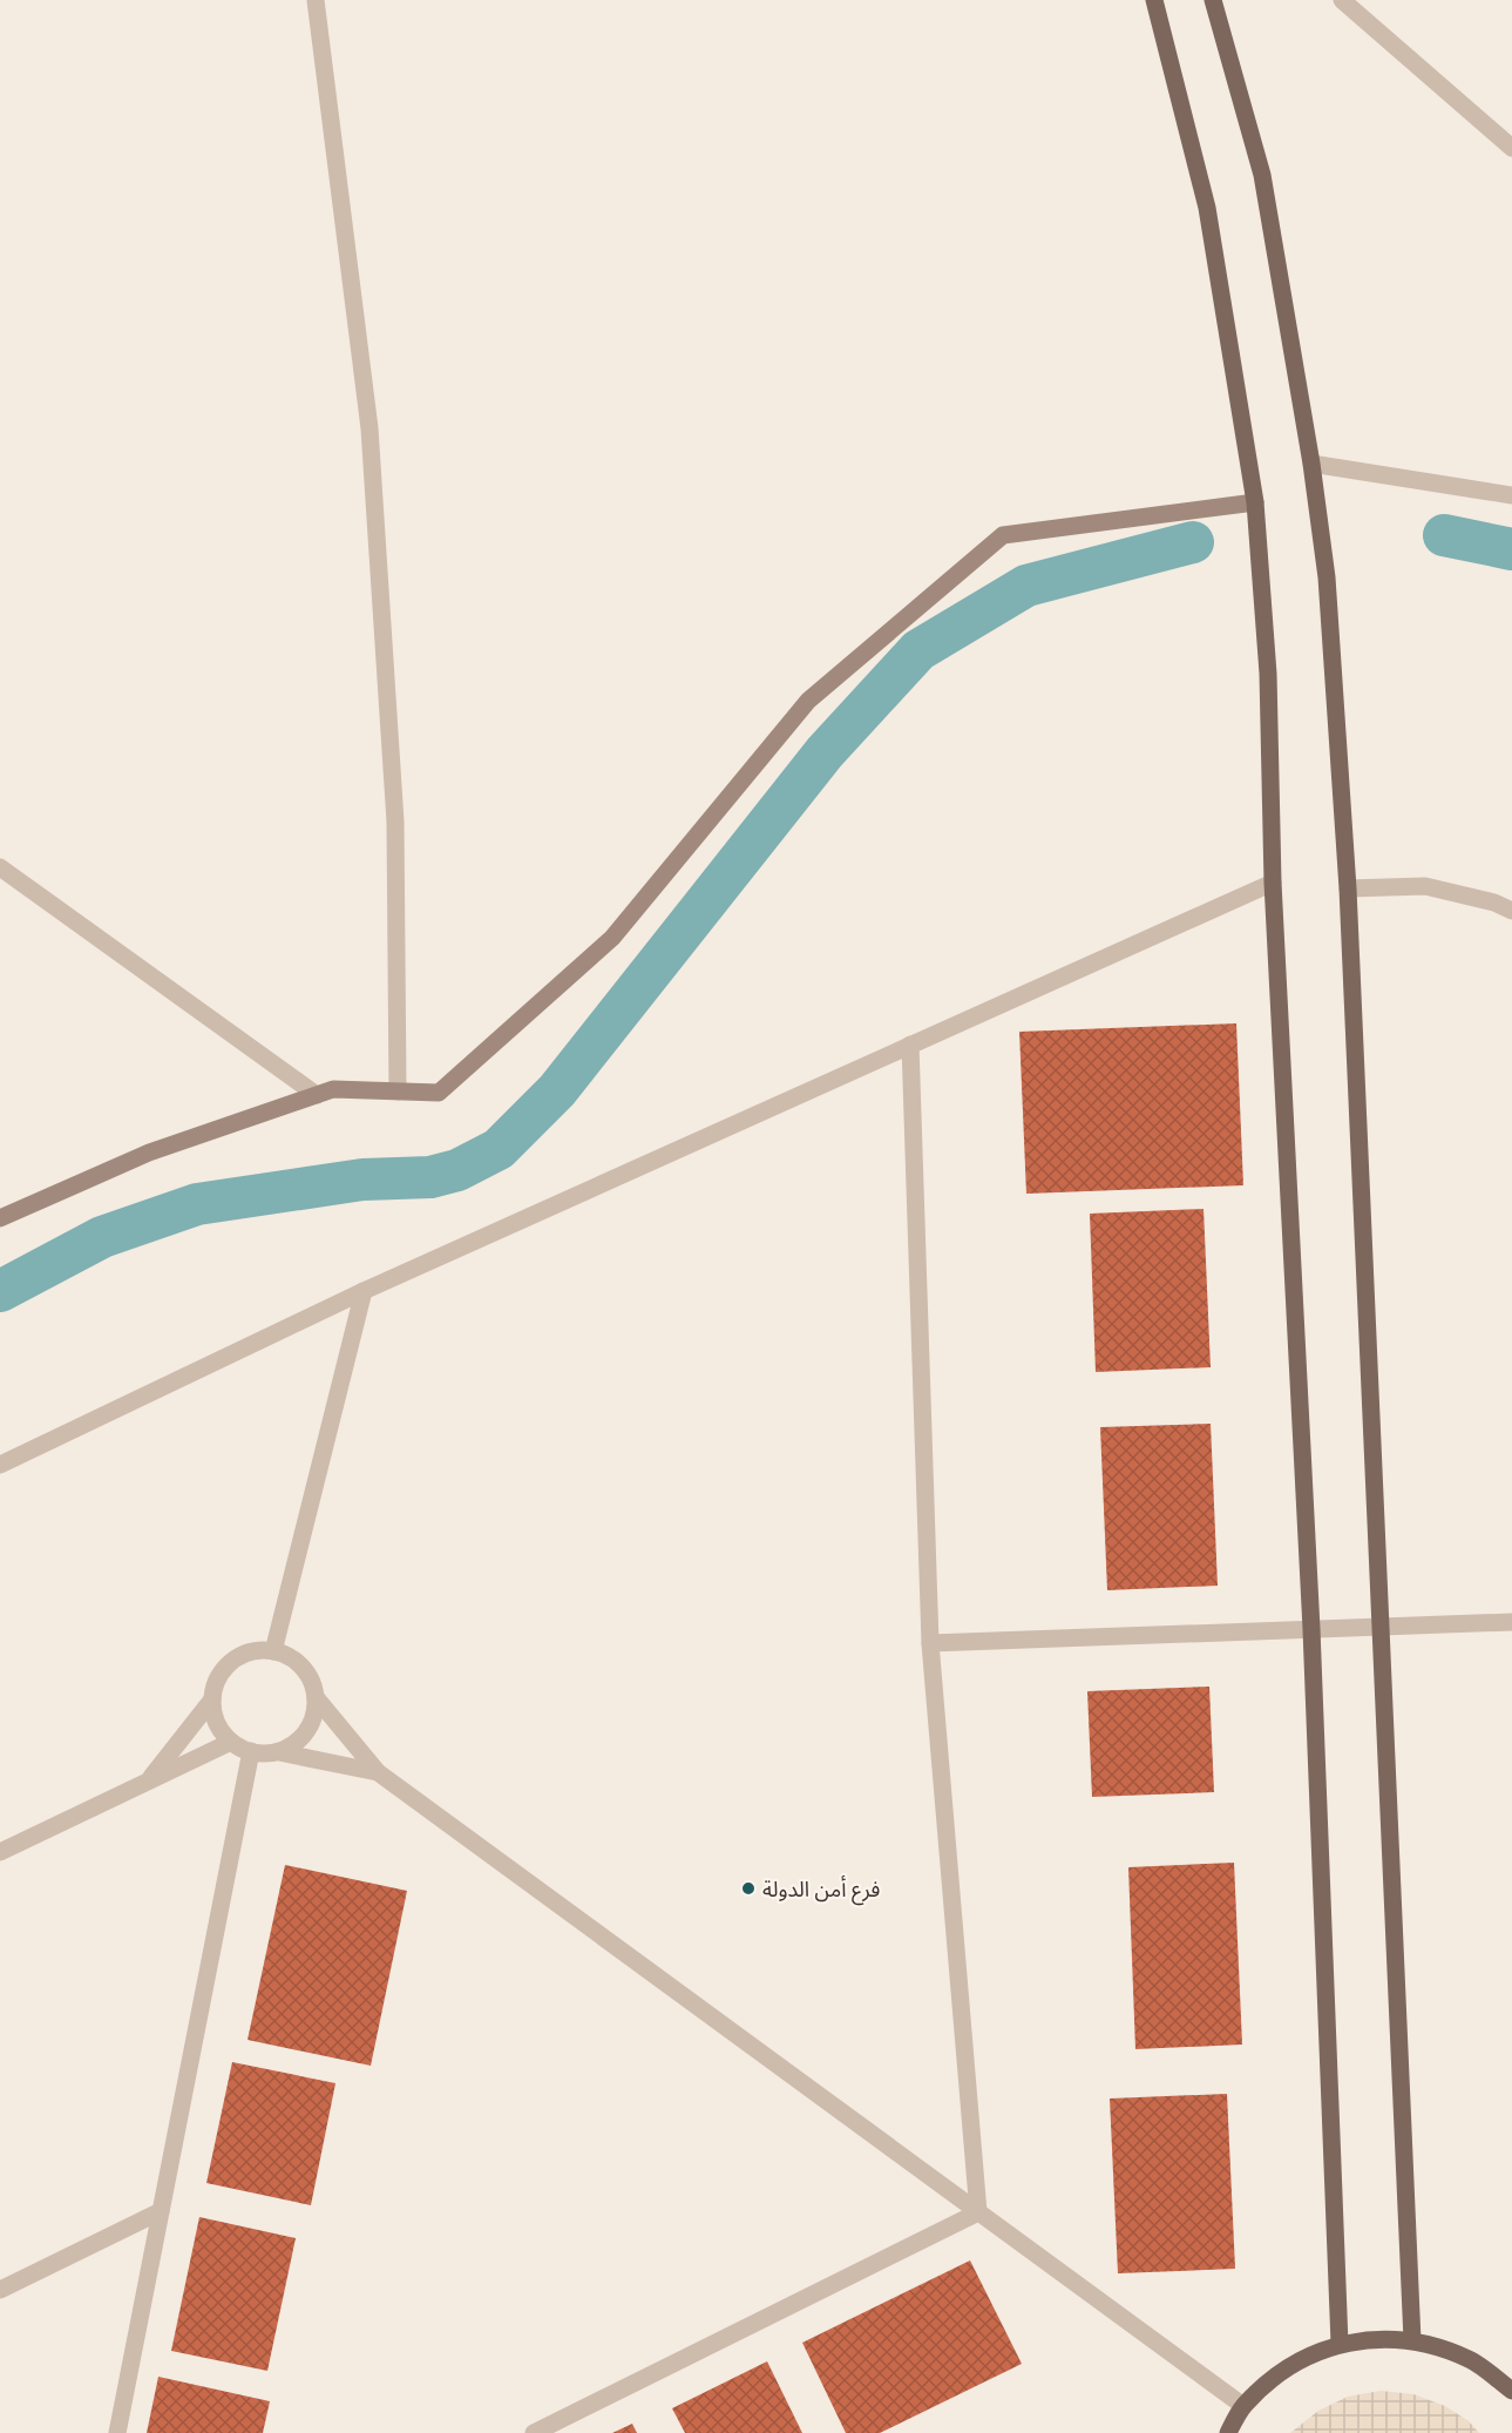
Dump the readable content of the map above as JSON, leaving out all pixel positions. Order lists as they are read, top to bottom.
{
  "places": ["فرع أمن الدولة"]
}
